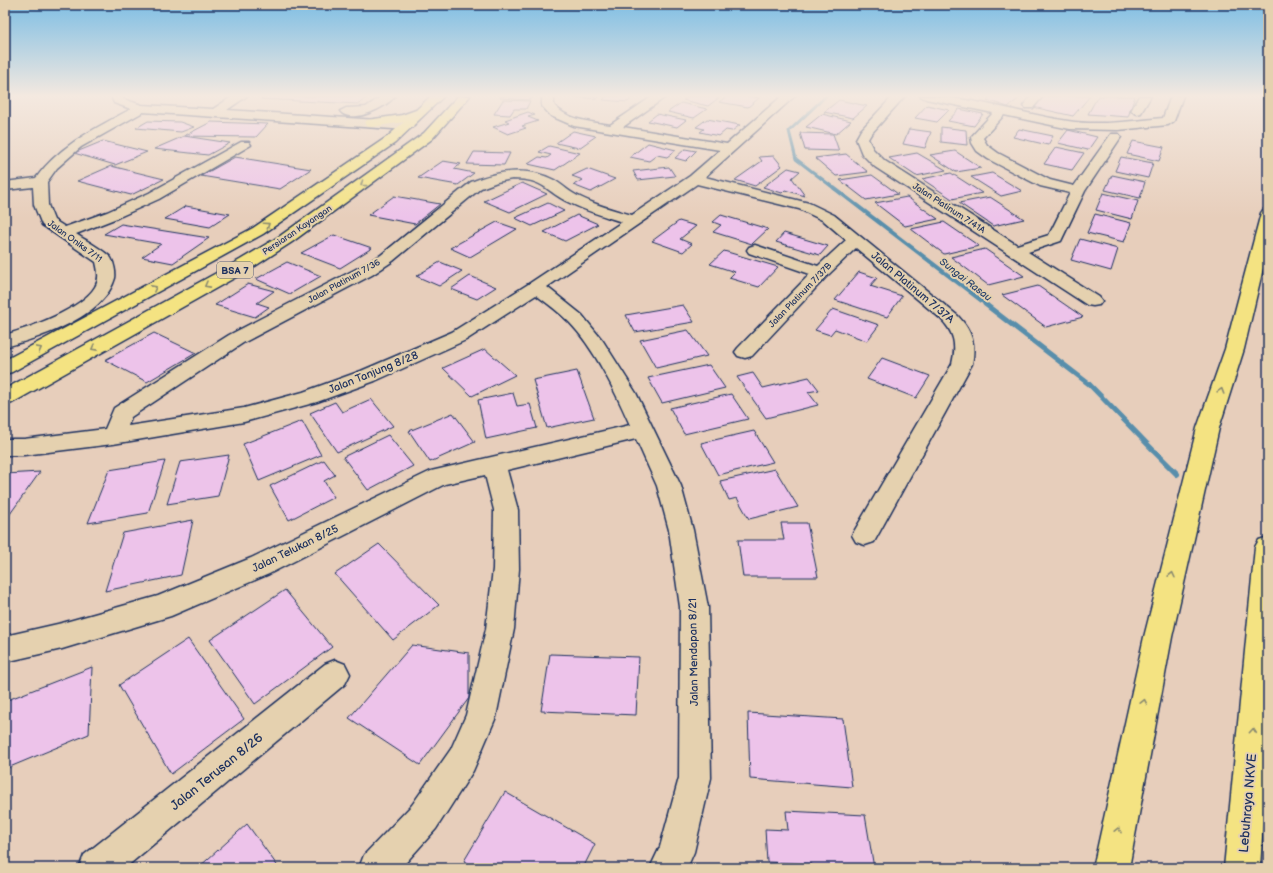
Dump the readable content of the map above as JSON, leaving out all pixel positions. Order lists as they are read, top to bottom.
{
  "streets": {
    "main road": ["Persiaran Kayangan", "BSA 7", "Lebuhraya NKVE"],
    "street": [
      "Jalan Platinum 7/41A",
      "Jalan Oniks 7/11",
      "Jalan Platinum 7/36",
      "Jalan Platinum 7/37A",
      "Jalan Platinum 7/37B",
      "Jalan Tanjung 8/28",
      "Jalan Telukan 8/25",
      "Jalan Mendapan 8/21",
      "Jalan Terusan 8/26"
    ]
  },
  "crossings": [
    ["Jalan Platinum 7/36", "Jalan Tanjung 8/28"],
    ["Jalan Platinum 7/37A", "Jalan Platinum 7/37B"],
    ["Jalan Platinum 7/37A", "Jalan Tanjung 8/28"],
    ["Jalan Tanjung 8/28", "Jalan Mendapan 8/21"],
    ["Jalan Telukan 8/25", "Jalan Mendapan 8/21"]
  ],
  "water": ["Sungai Rasau"]
}
